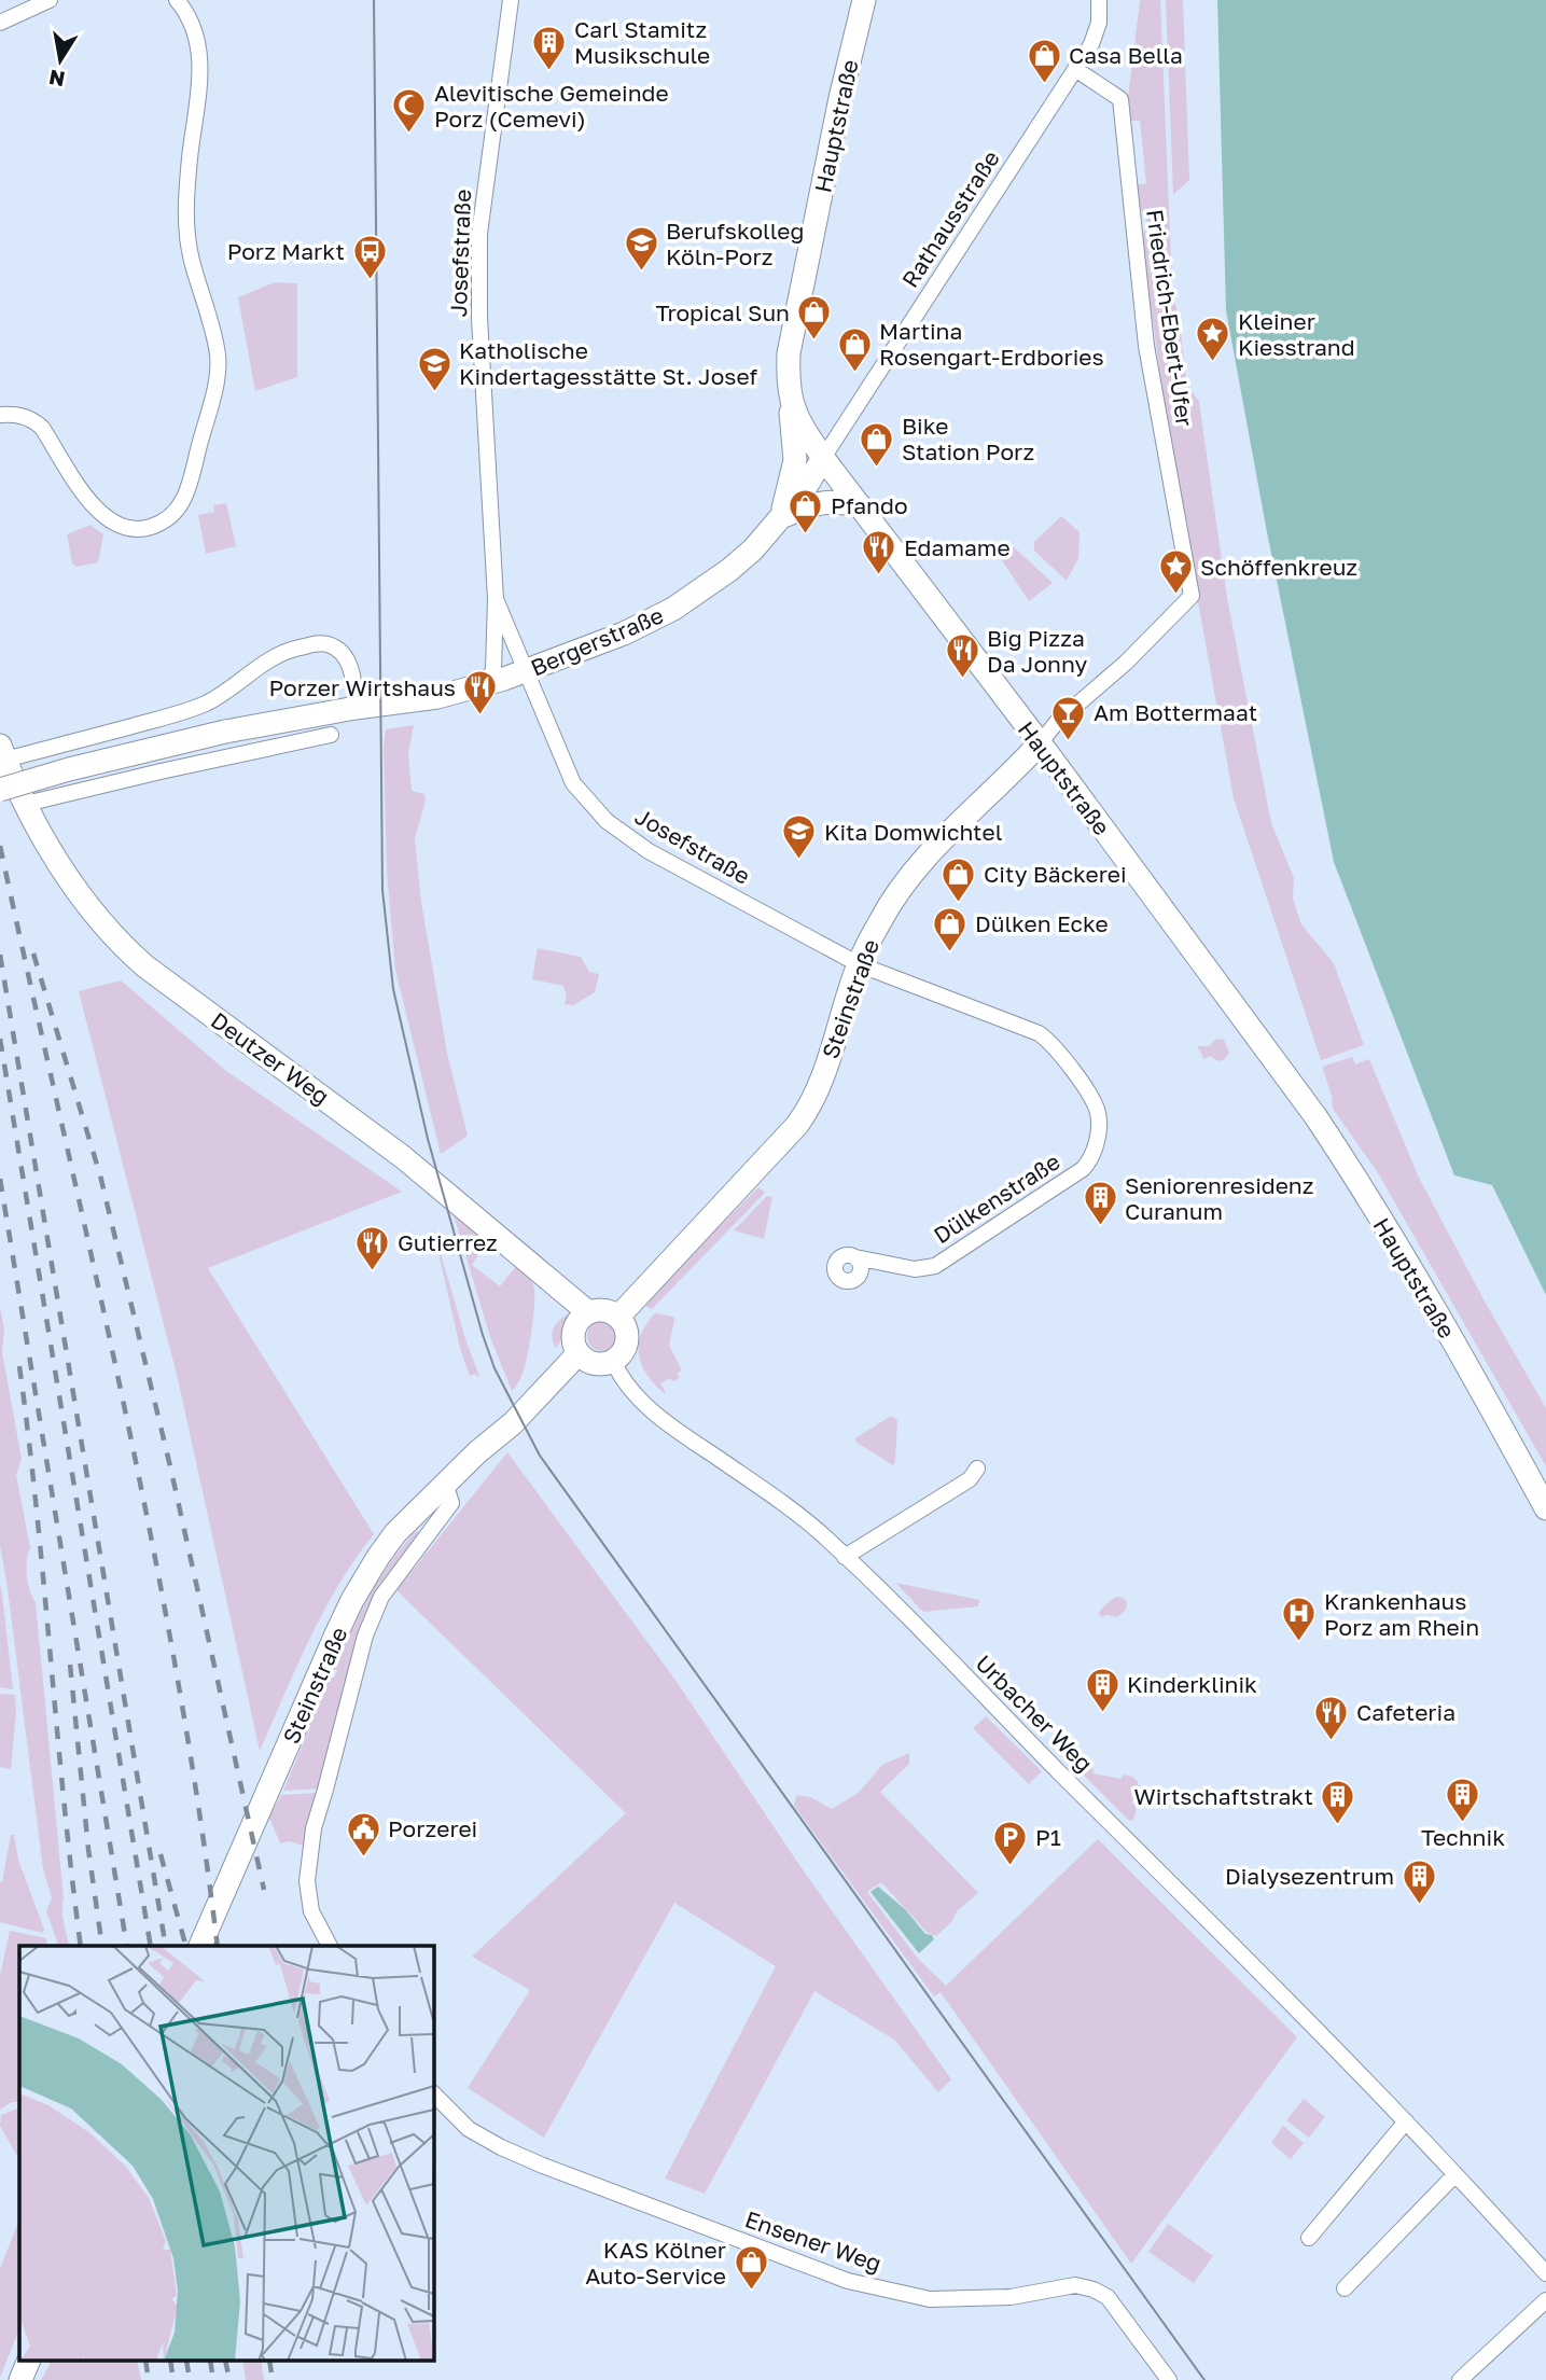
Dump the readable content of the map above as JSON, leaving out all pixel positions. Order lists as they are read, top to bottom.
{
  "streets": {
    "main road": [
      "Hauptstraße",
      "Bergerstraße",
      "Steinstraße",
      "Deutzer Weg"
    ],
    "street": [
      "Rathausstraße",
      "Josefstraße",
      "Friedrich-Ebert-Ufer",
      "Dülkenstraße",
      "Urbacher Weg",
      "Ensener Weg"
    ]
  },
  "crossings": [
    ["Hauptstraße", "Rathausstraße"],
    ["Hauptstraße", "Bergerstraße"],
    ["Hauptstraße", "Steinstraße"],
    ["Rathausstraße", "Friedrich-Ebert-Ufer"],
    ["Rathausstraße", "Bergerstraße"],
    ["Josefstraße", "Bergerstraße"],
    ["Josefstraße", "Steinstraße"],
    ["Josefstraße", "Dülkenstraße"],
    ["Friedrich-Ebert-Ufer", "Steinstraße"],
    ["Steinstraße", "Deutzer Weg"],
    ["Steinstraße", "Dülkenstraße"],
    ["Steinstraße", "Urbacher Weg"],
    ["Deutzer Weg", "Urbacher Weg"]
  ],
  "places": {
    "building": [
      "Carl Stamitz Musikschule",
      "Seniorenresidenz Curanum",
      "Kinderklinik",
      "Technik",
      "Wirtschaftstrakt",
      "Dialysezentrum"
    ],
    "shop": [
      "Casa Bella",
      "Tropical Sun",
      "Martina Rosengart-Erdbories",
      "Bike Station Porz",
      "Pfando",
      "City Bäckerei",
      "Dülken Ecke",
      "KAS Kölner Auto-Service"
    ],
    "mosque": ["Alevitische Gemeinde Porz (Cemevi)"],
    "school or university": ["Berufskolleg Köln-Porz", "Katholische Kindertagesstätte St. Josef", "Kita Domwichtel"],
    "bus stop": ["Porz Markt"],
    "place": ["Kleiner Kiesstrand", "Schöffenkreuz"],
    "restaurant": [
      "Edamame",
      "Big Pizza Da Jonny",
      "Porzer Wirtshaus",
      "Gutierrez",
      "Cafeteria"
    ],
    "bar": ["Am Bottermaat"],
    "hospital": ["Krankenhaus Porz am Rhein"],
    "public building": ["Porzerei"],
    "parking": ["P1"]
  },
  "north": "bottom"
}
